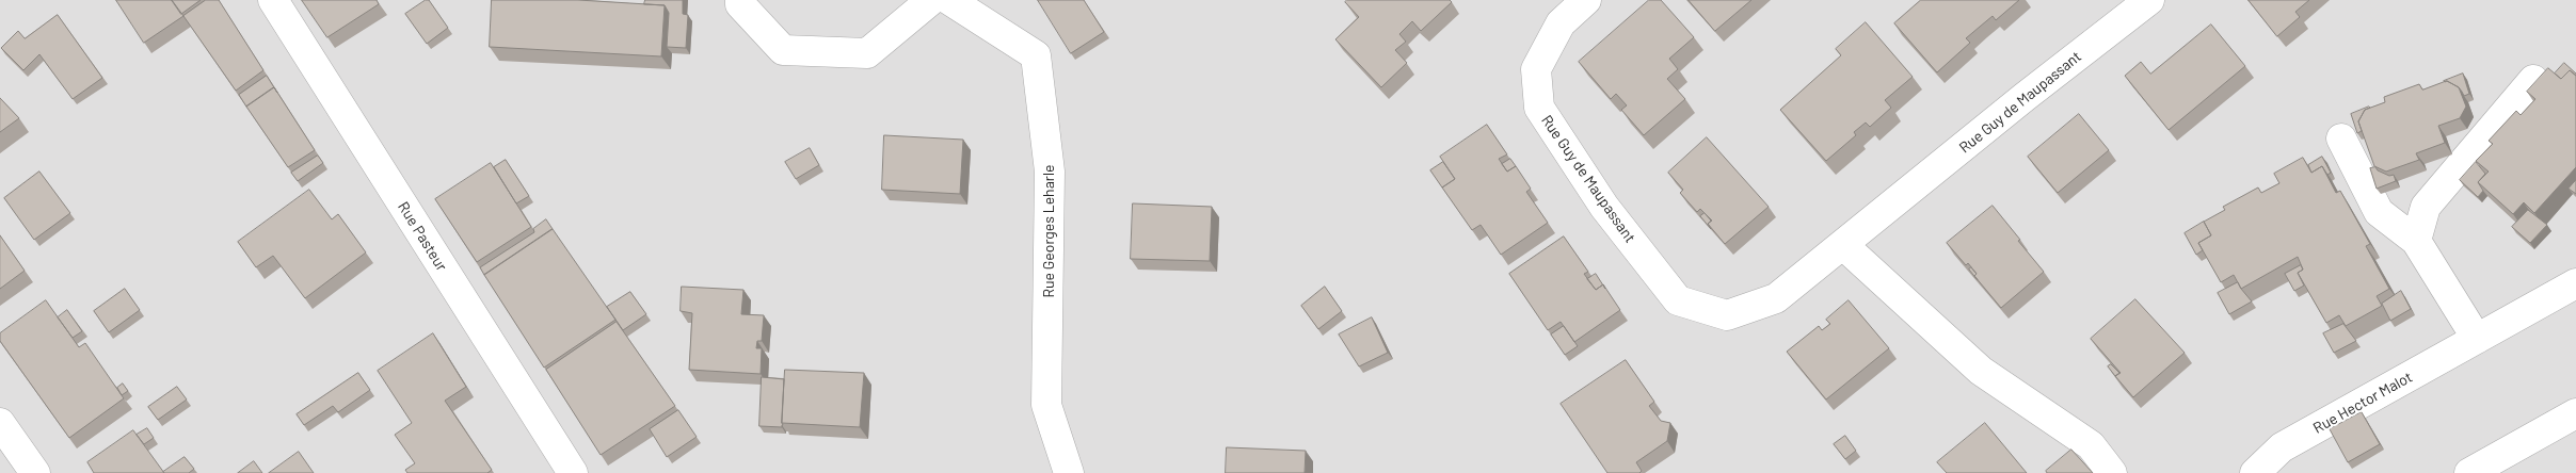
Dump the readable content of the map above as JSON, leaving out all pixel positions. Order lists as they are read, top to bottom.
{
  "streets": {
    "street": [
      "Rue Guy de Maupassant",
      "Rue Georges Leharle",
      "Rue Pasteur",
      "Rue Hector Malot"
    ]
  }
}
